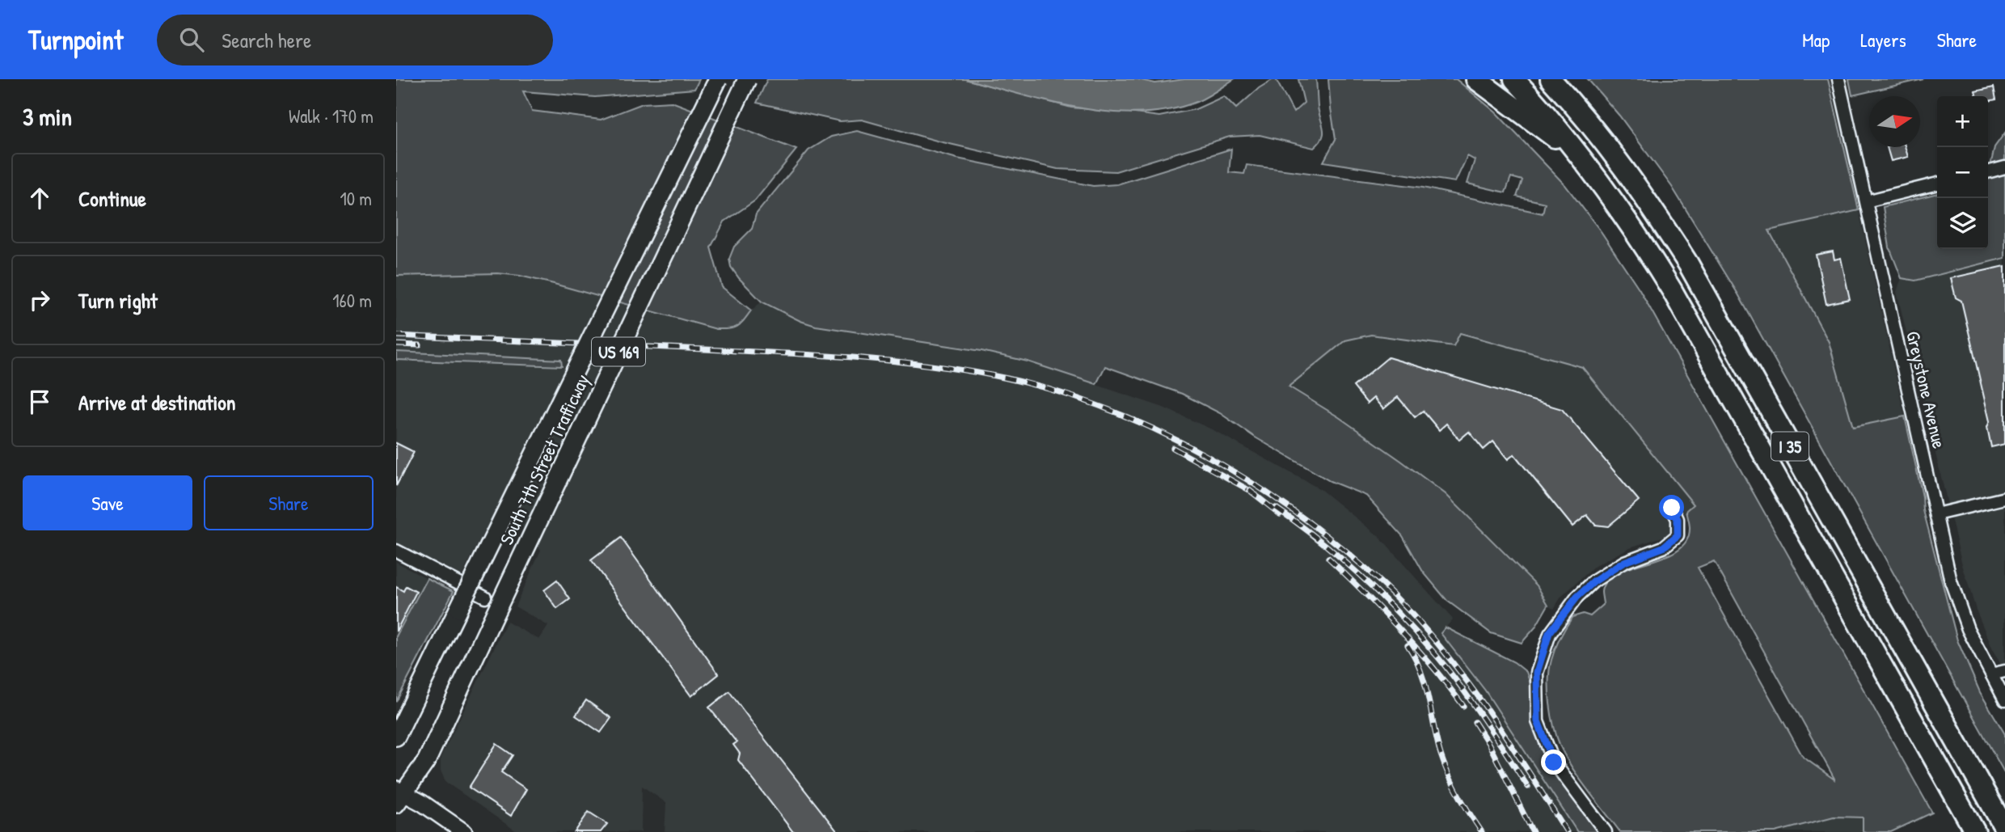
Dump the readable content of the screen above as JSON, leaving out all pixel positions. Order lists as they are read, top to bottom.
{
  "streets": {
    "highway": ["I 35"],
    "main road": ["US 169", "South 7th Street Trafficway"],
    "street": ["Greystone Avenue"]
  },
  "north": "right",
  "page": {
    "header": "Turnpoint",
    "search": "Search here",
    "nav": ["Map", "Layers", "Share"],
    "heading": ["3 min", "Walk · 170 m"],
    "map_buttons": ["+", "−"],
    "list": [
      ["Continue", "10 m"],
      ["Turn right", "160 m"],
      "Arrive at destination"
    ],
    "buttons": ["Save", "Share"]
  }
}
